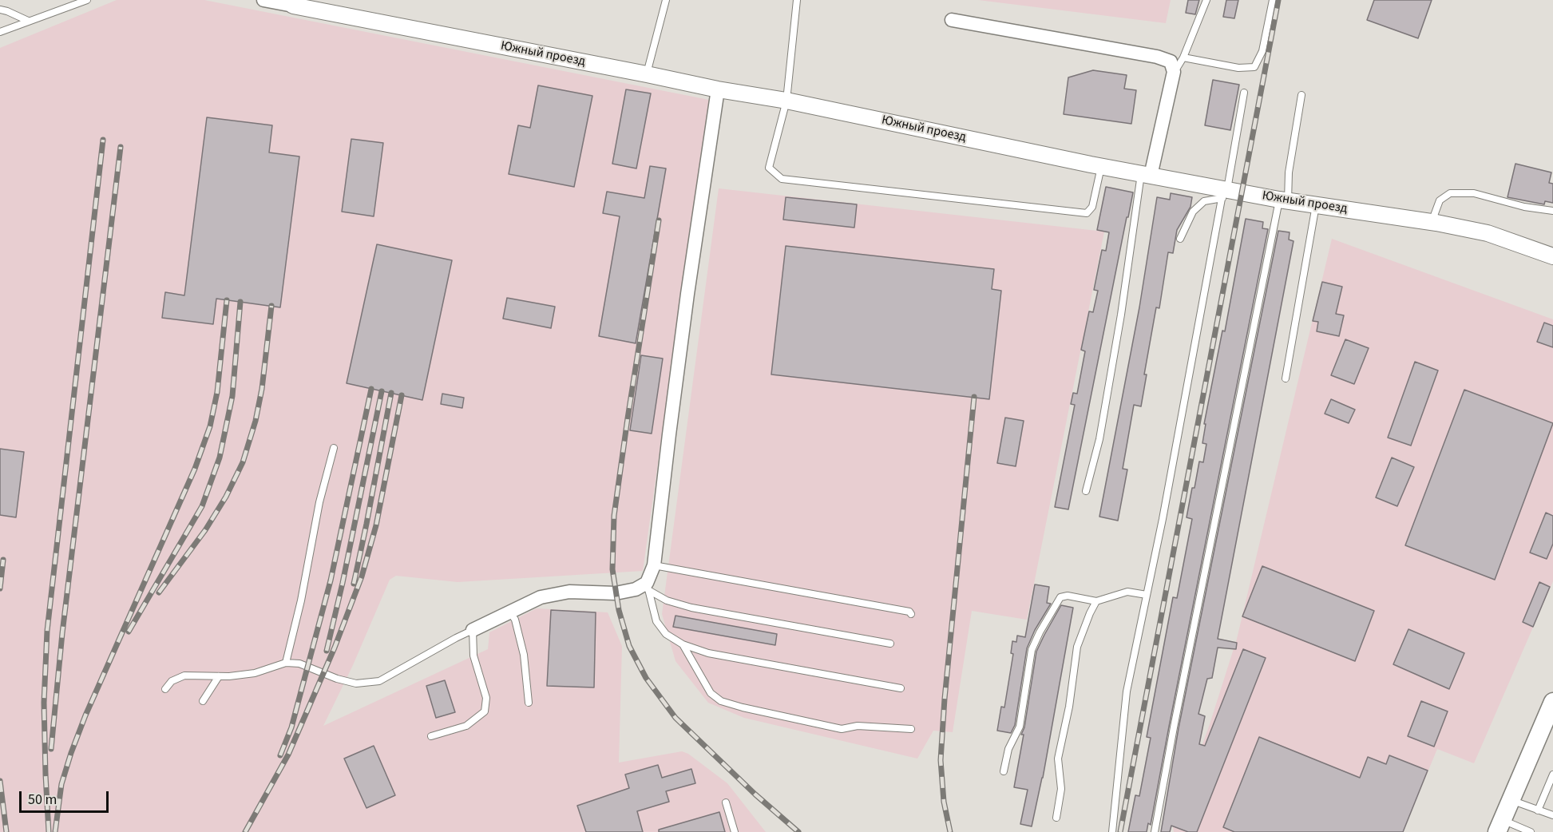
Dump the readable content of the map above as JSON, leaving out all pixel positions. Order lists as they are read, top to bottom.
{
  "streets": {
    "street": ["Южный проезд"]
  },
  "scale_bar": "50 m"
}
